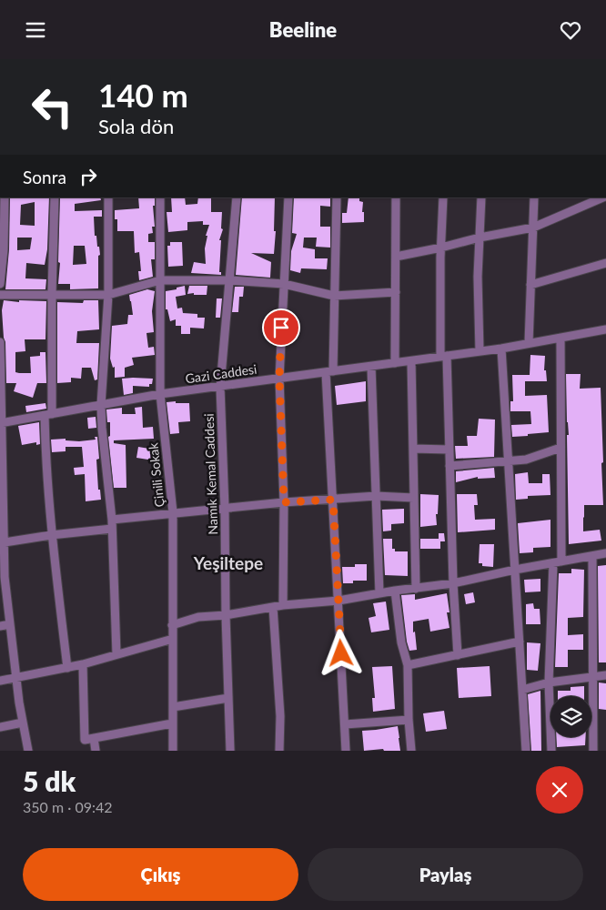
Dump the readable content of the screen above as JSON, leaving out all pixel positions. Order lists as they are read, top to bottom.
{
  "streets": {
    "street": ["Gazi Caddesi", "Namık Kemal Caddesi", "Çinili Sokak"]
  },
  "crossings": [
    ["Gazi Caddesi", "Namık Kemal Caddesi"],
    ["Gazi Caddesi", "Çinili Sokak"]
  ],
  "districts": ["Yeşiltepe"],
  "page": {
    "header": "Beeline",
    "turn": ["140 m", "Sola dön"],
    "then": "Sonra",
    "heading": ["5 dk", "350 m · 09:42"],
    "buttons": ["Çıkış", "Paylaş"]
  }
}
